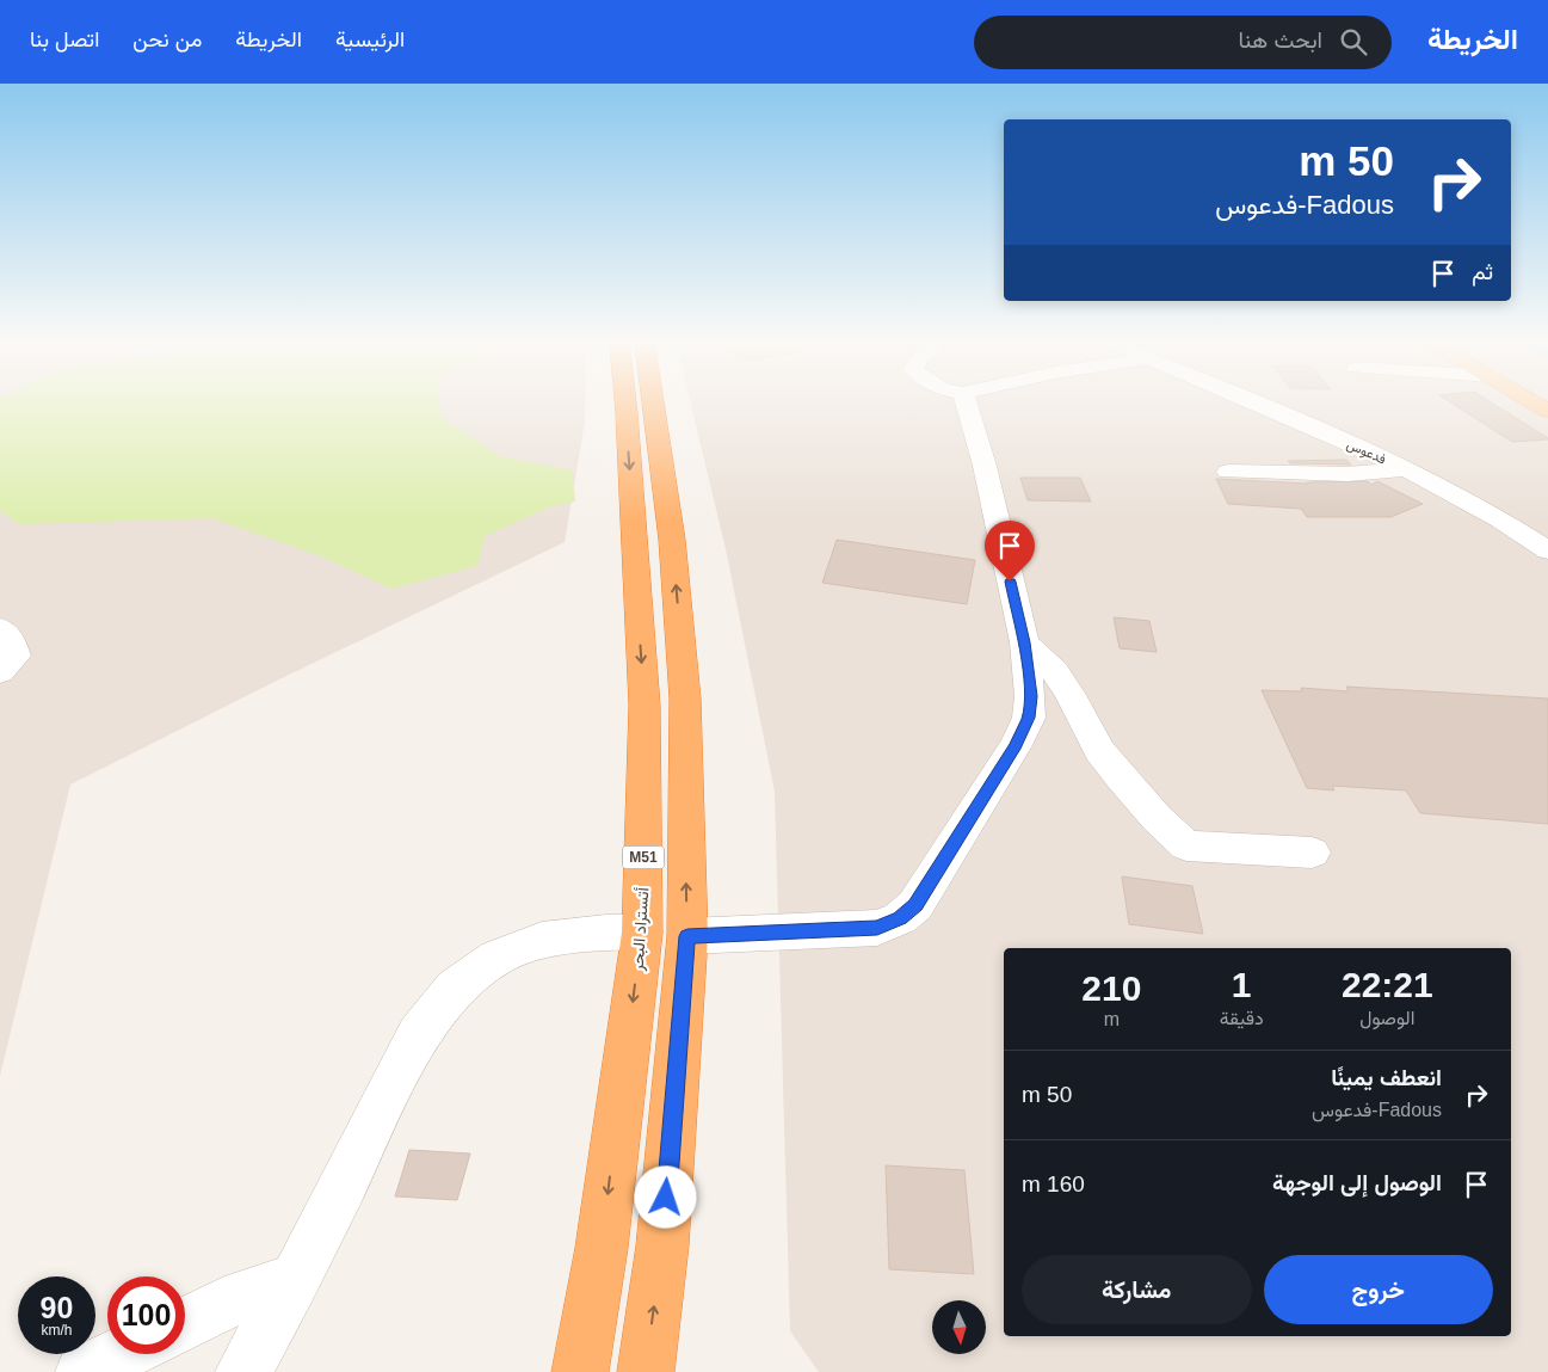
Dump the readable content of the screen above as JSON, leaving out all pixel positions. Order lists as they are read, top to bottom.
{
  "streets": {
    "highway": ["M51", "أتستراد البحر"],
    "street": ["فدعوس"]
  },
  "north": "bottom",
  "page": {
    "header": "الخريطة",
    "search": "ابحث هنا",
    "nav": [
      "الرئيسية",
      "الخريطة",
      "من نحن",
      "اتصل بنا"
    ],
    "turn": ["50 m", "Fadous-فدعوس"],
    "then": "ثم",
    "eta": [
      "22:21",
      "الوصول",
      "1",
      "دقيقة",
      "210",
      "m"
    ],
    "list": [
      {
        "name": "انعطف يمينًا",
        "note": "Fadous-فدعوس",
        "value": "50 m"
      },
      {
        "name": "الوصول إلى الوجهة",
        "value": "160 m"
      }
    ],
    "buttons": ["خروج", "مشاركة"],
    "speed": "90 km/h",
    "limit": "100"
  }
}
